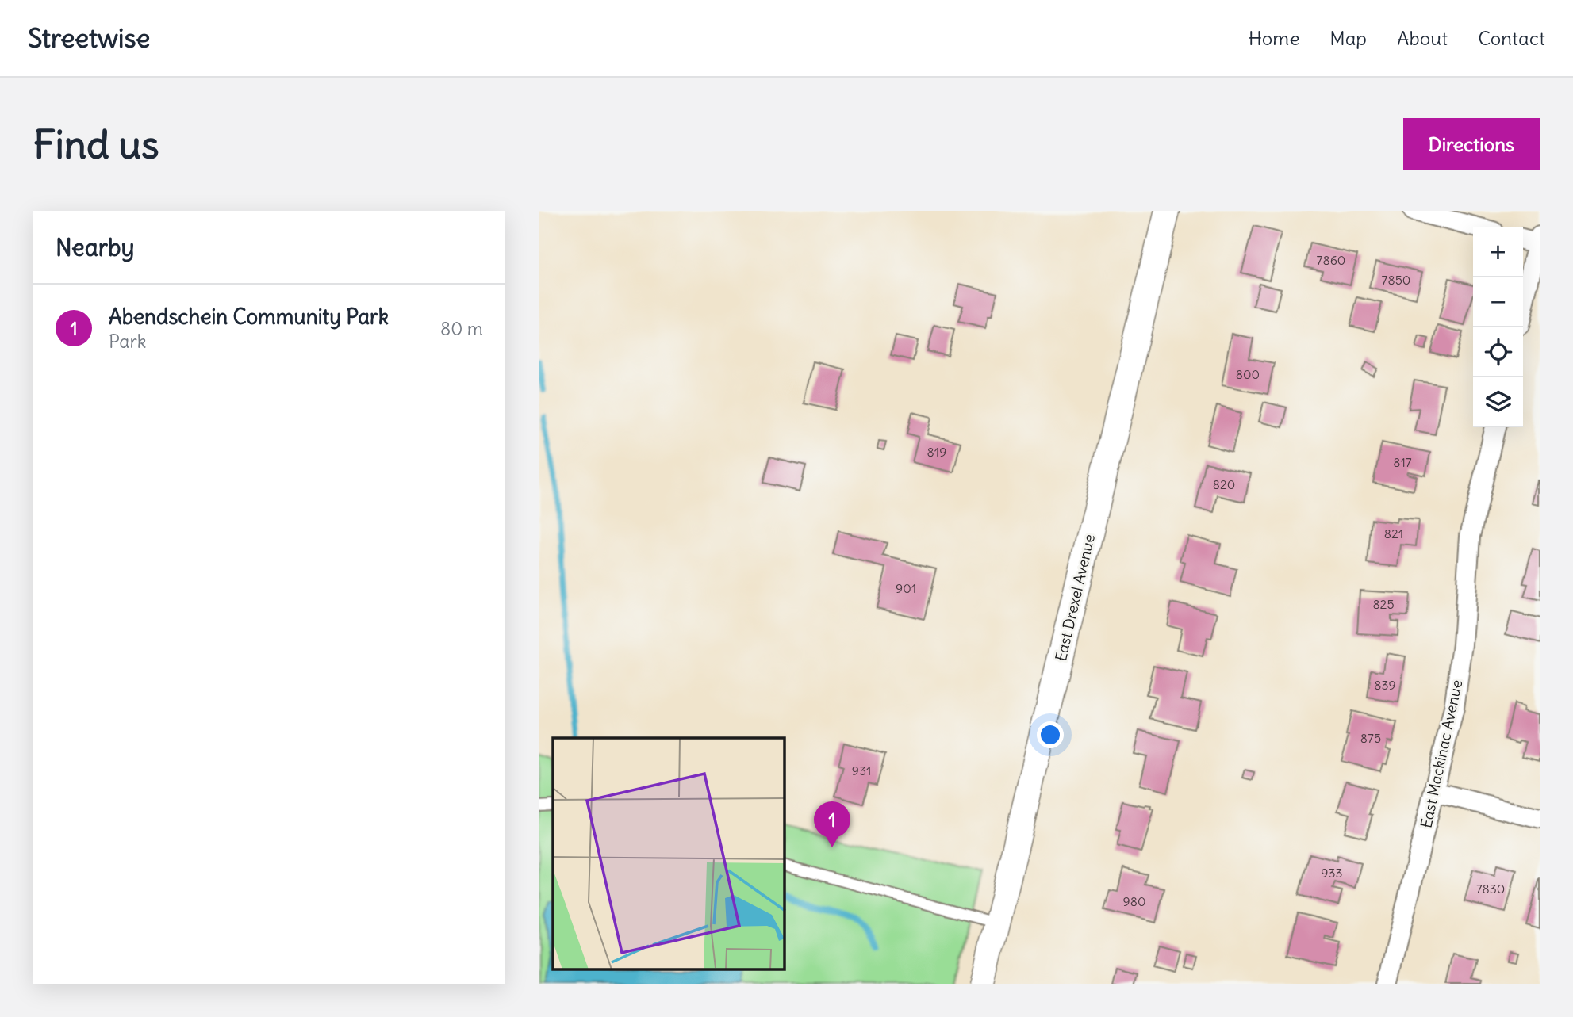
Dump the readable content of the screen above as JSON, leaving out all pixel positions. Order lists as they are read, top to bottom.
{
  "streets": {
    "street": ["East Drexel Avenue", "East Mackinac Avenue"]
  },
  "house_numbers": [
    "7860",
    "7850",
    "800",
    "819",
    "817",
    "820",
    "821",
    "901",
    "825",
    "839",
    "875",
    "931",
    "933",
    "7830",
    "980"
  ],
  "page": {
    "header": "Streetwise",
    "nav": [
      "Home",
      "Map",
      "About",
      "Contact"
    ],
    "buttons": "Directions",
    "title": "Find us",
    "heading": "Nearby",
    "map_buttons": ["+", "−"],
    "list": [
      {
        "mark": "1",
        "name": "Abendschein Community Park",
        "note": "Park",
        "value": "80 m"
      }
    ],
    "pins": "1"
  }
}
